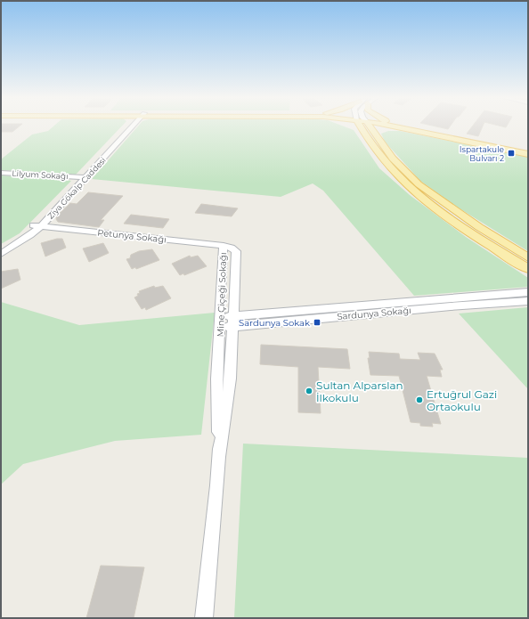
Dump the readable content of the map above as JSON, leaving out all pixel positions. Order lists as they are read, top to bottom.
{
  "streets": {
    "street": [
      "Lilyum Sokağı",
      "Ziya Gökalp Caddesi",
      "Petunya Sokağı",
      "Mine Çiçeği Sokağı",
      "Sardunya Sokağı"
    ]
  },
  "crossings": [
    ["Lilyum Sokağı", "Ziya Gökalp Caddesi"],
    ["Ziya Gökalp Caddesi", "Petunya Sokağı"],
    ["Petunya Sokağı", "Mine Çiçeği Sokağı"],
    ["Mine Çiçeği Sokağı", "Sardunya Sokağı"]
  ],
  "places": {
    "transit": ["Ispartakule Bulvarı 2", "Sardunya Sokak"],
    "other": ["Sultan Alparslan İlkokulu", "Ertuğrul Gazi Ortaokulu"]
  }
}
